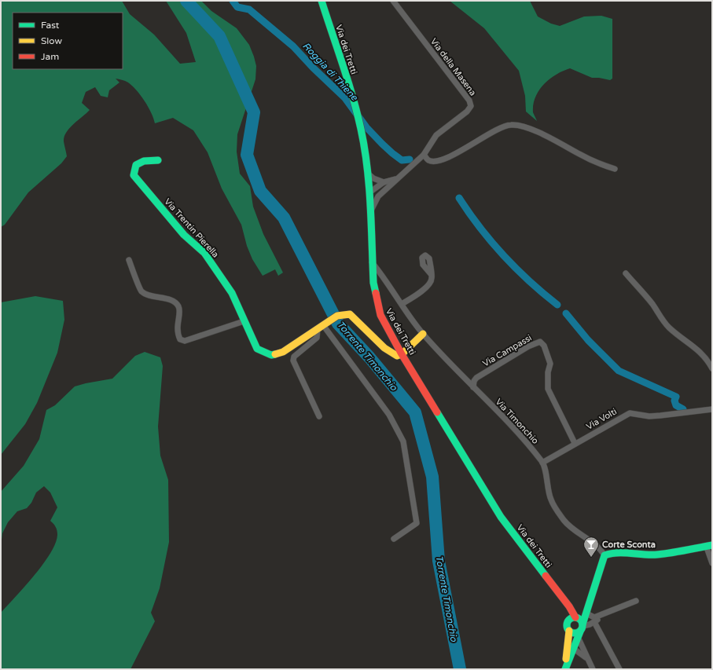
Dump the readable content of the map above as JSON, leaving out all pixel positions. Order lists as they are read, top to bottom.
{
  "streets": {
    "street": [
      "Via dei Tretti",
      "Via della Masena",
      "Via Trentin Pierella",
      "Via Campassi",
      "Via Volti",
      "Via Timonchio"
    ]
  },
  "crossings": [
    ["Via dei Tretti", "Via della Masena"],
    ["Via dei Tretti", "Via Trentin Pierella"],
    ["Via dei Tretti", "Via Timonchio"],
    ["Via Campassi", "Via Volti"],
    ["Via Campassi", "Via Timonchio"],
    ["Via Volti", "Via Timonchio"]
  ],
  "water": ["Roggia di Thiene", "Torrente Timonchio"],
  "places": {
    "bar": ["Corte Sconta"]
  },
  "legend": ["Fast", "Slow", "Jam"]
}
